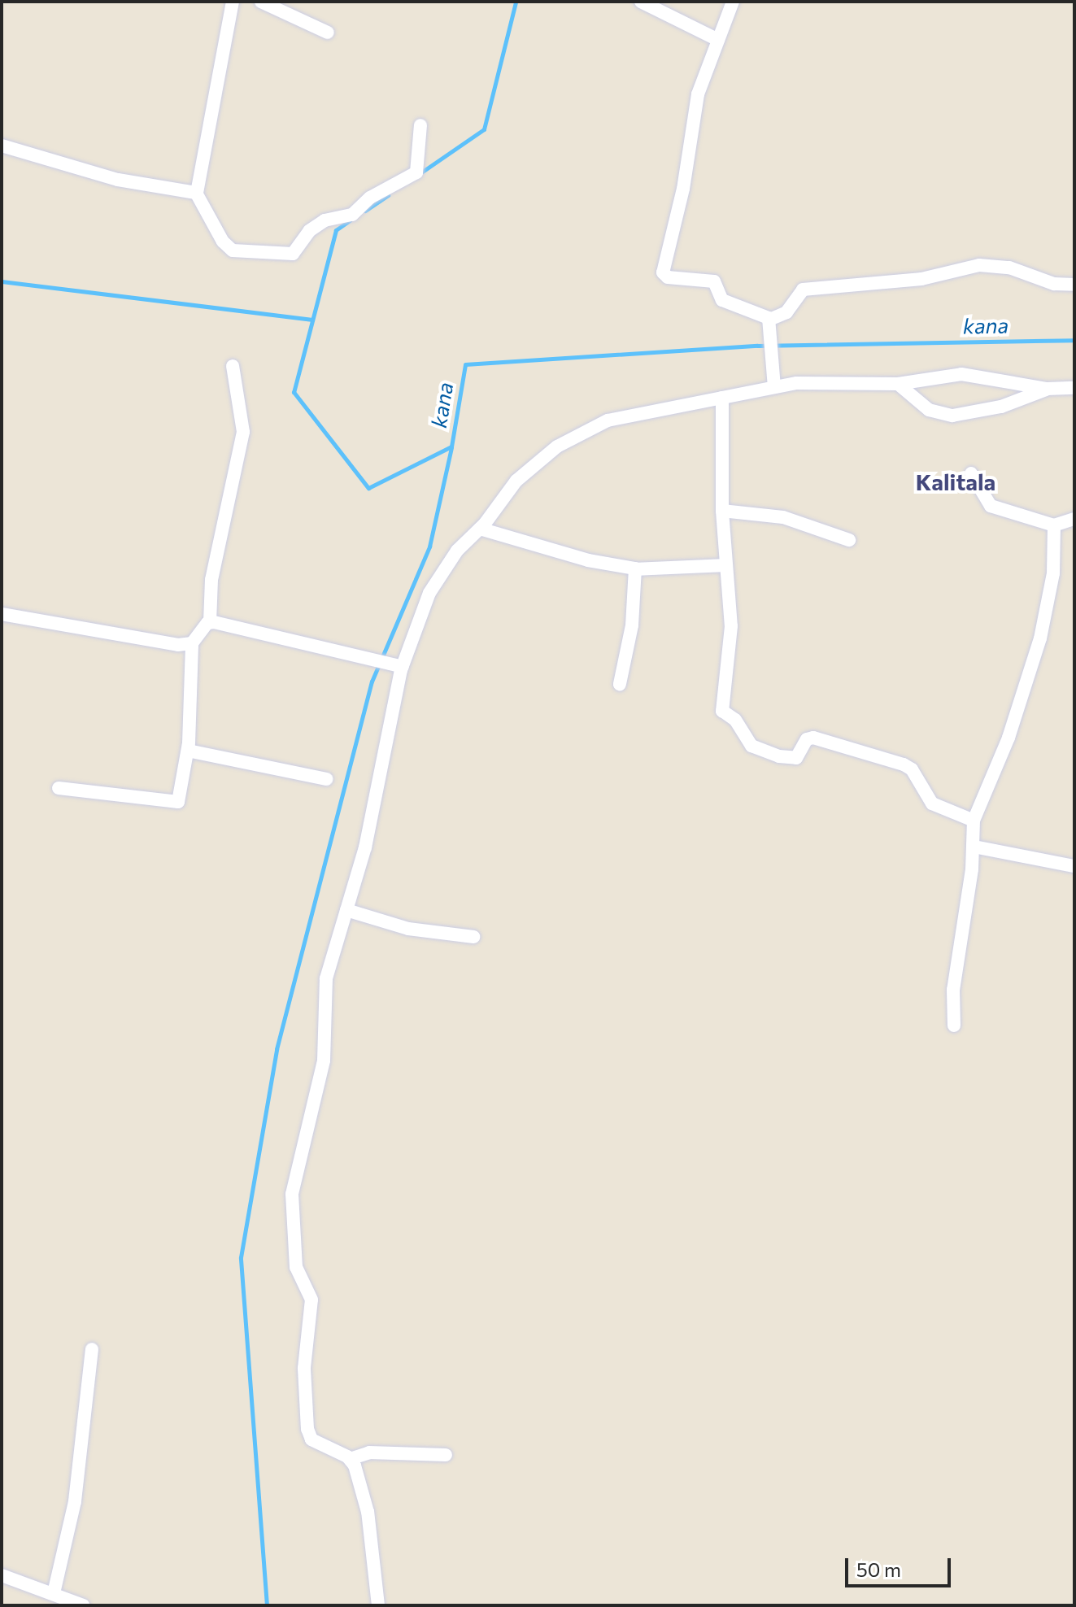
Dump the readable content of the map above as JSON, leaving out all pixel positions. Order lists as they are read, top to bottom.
{
  "districts": ["Kalitala"],
  "water": ["kana"],
  "scale_bar": "50 m"
}
